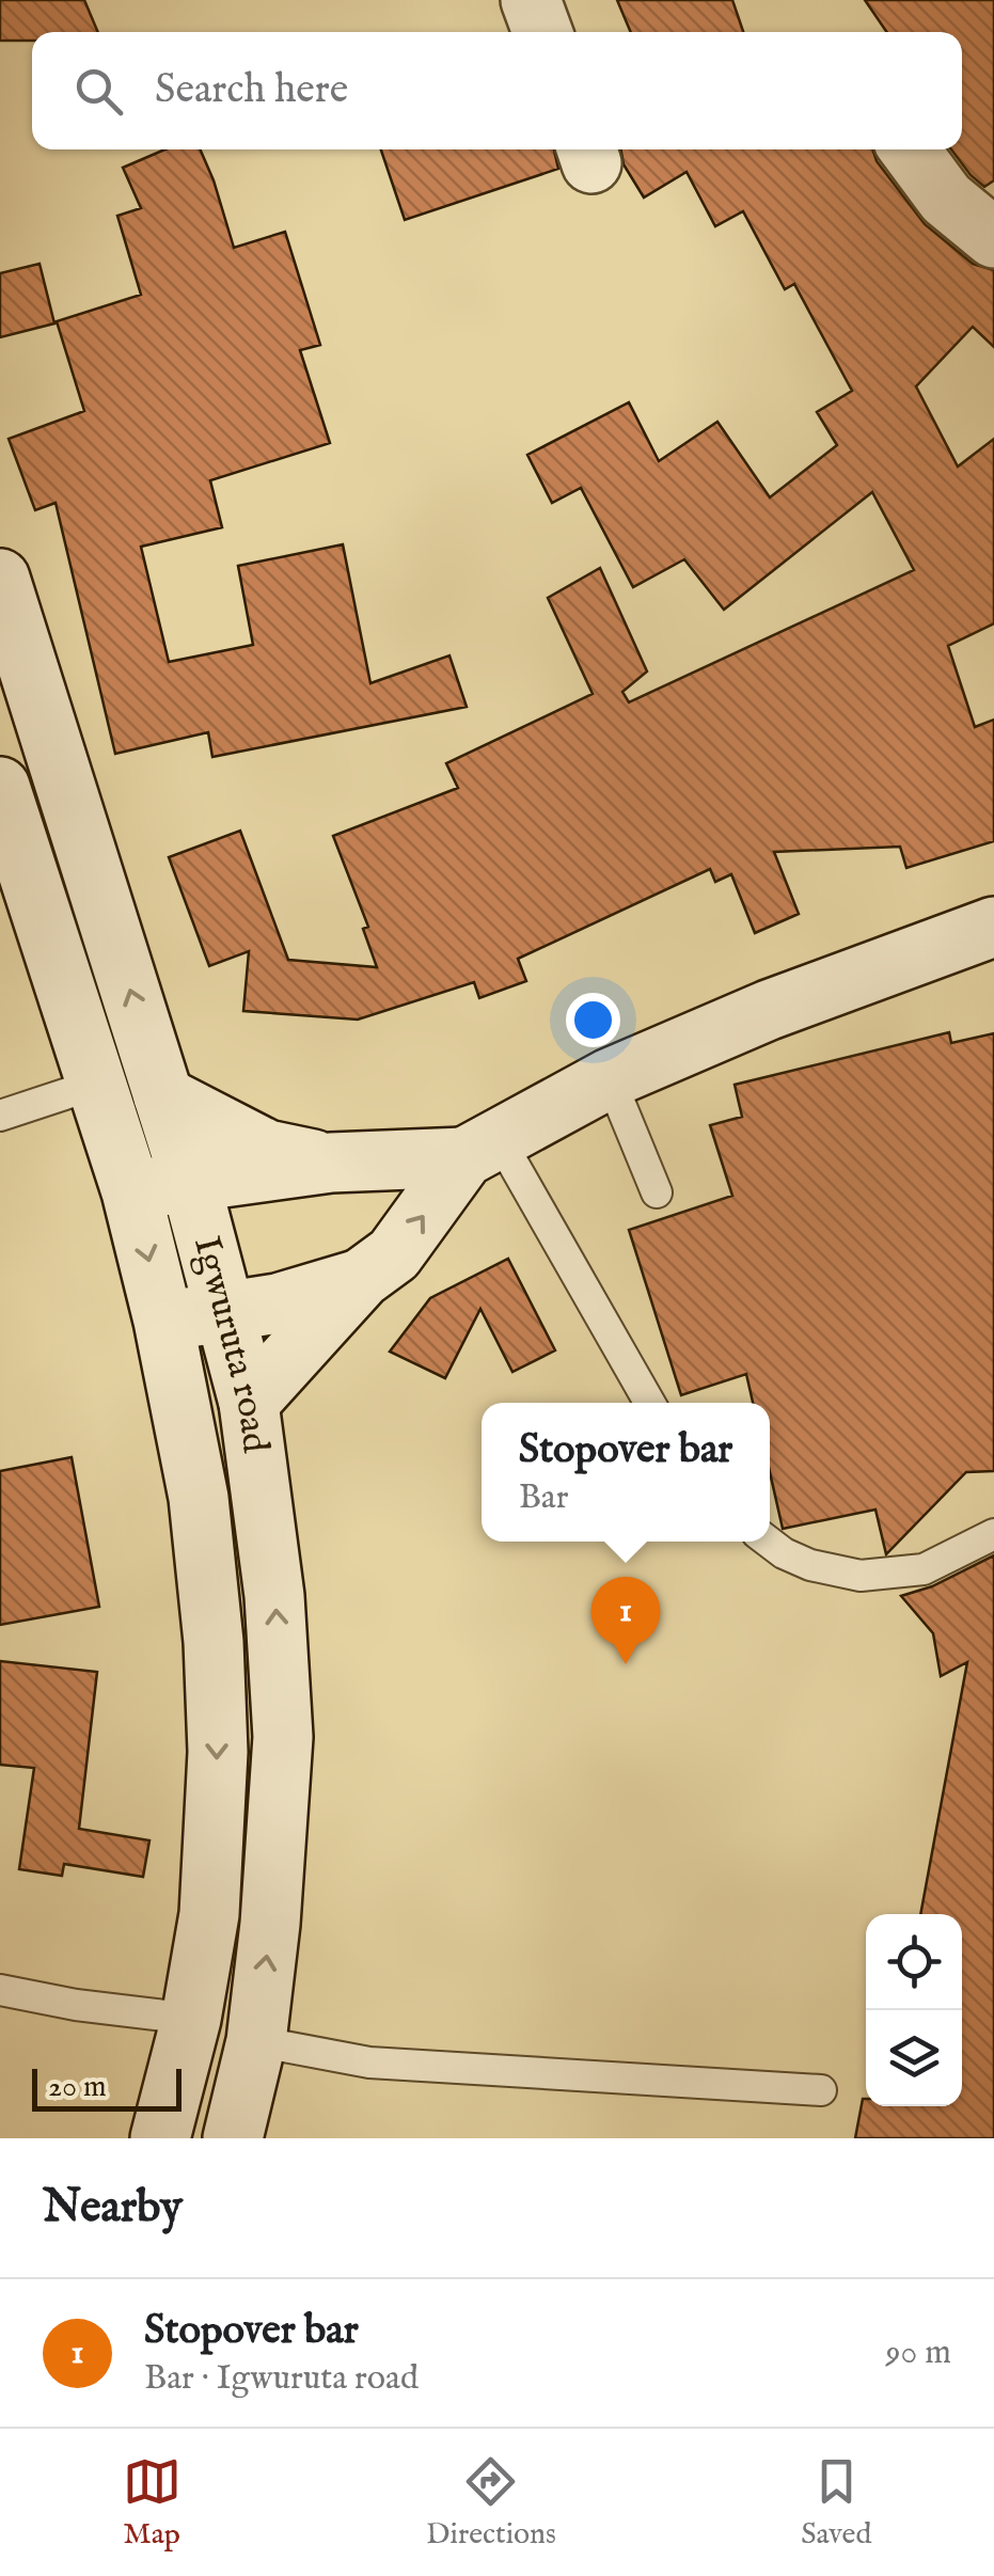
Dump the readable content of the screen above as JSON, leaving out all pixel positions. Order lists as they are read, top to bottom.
{
  "streets": {
    "main road": ["Igwuruta road"]
  },
  "scale_bar": "20 m",
  "page": {
    "search": "Search here",
    "popup": ["Stopover bar", "Bar"],
    "pins": "1",
    "scale": "20 m",
    "heading": "Nearby",
    "list": [
      {
        "mark": "1",
        "name": "Stopover bar",
        "note": "Bar · Igwuruta road",
        "value": "90 m"
      }
    ],
    "nav": ["Map", "Directions", "Saved"]
  }
}
